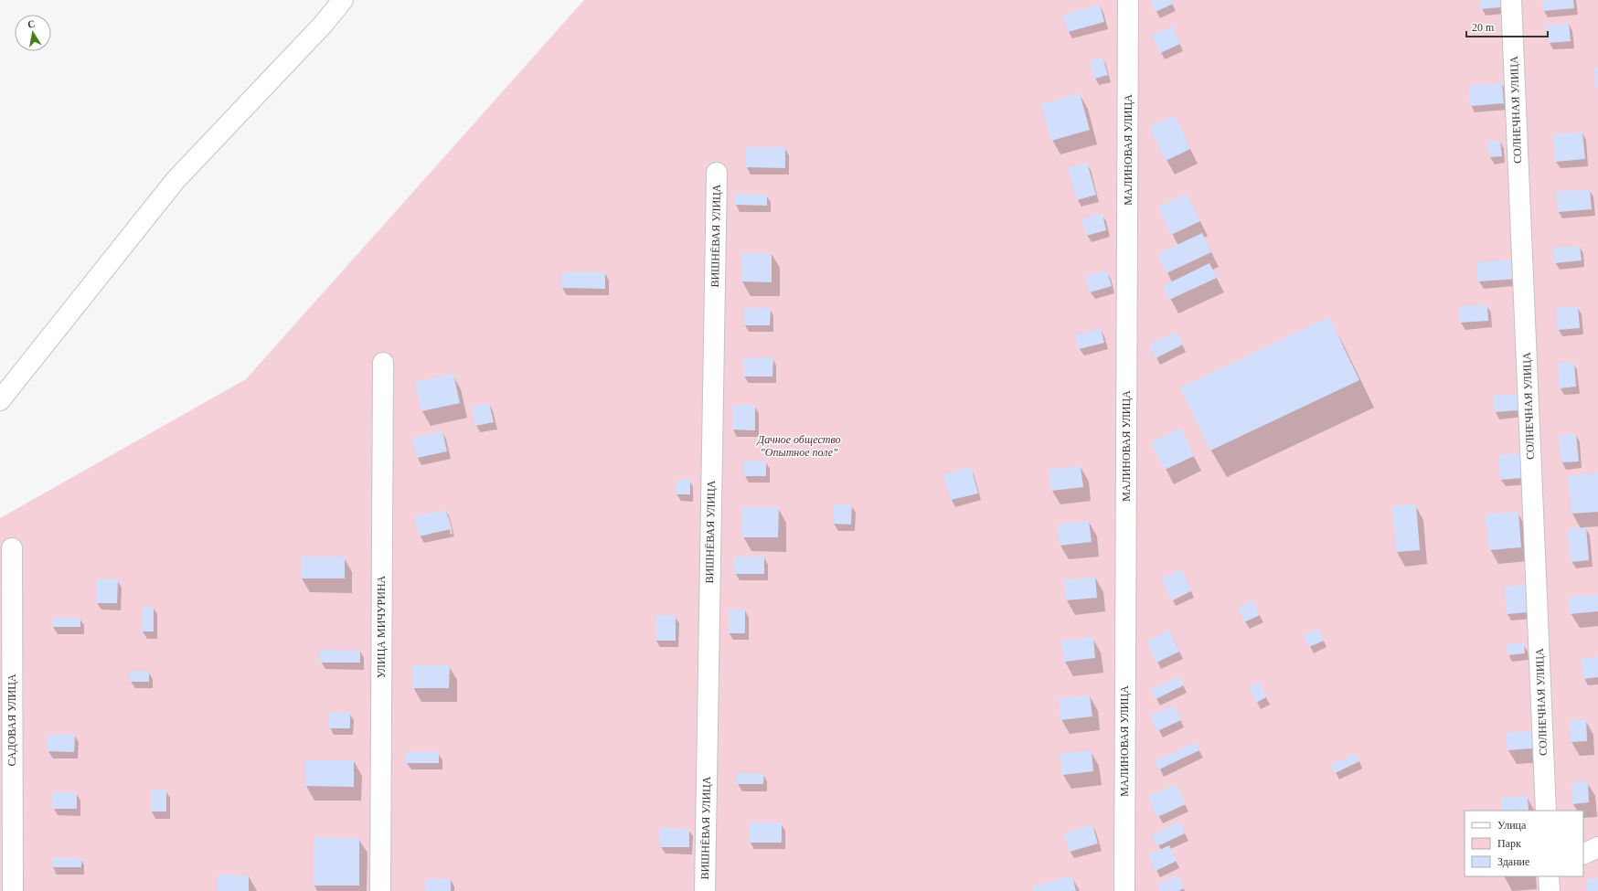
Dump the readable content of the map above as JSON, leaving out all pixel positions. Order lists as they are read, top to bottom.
{
  "streets": {
    "street": [
      "СОЛНЕЧНАЯ УЛИЦА",
      "МАЛИНОВАЯ УЛИЦА",
      "ВИШНЁВАЯ УЛИЦА",
      "УЛИЦА МИЧУРИНА",
      "САДОВАЯ УЛИЦА"
    ]
  },
  "parks": ["Дачное общество \"Опытное поле\""],
  "legend": ["Улица", "Парк", "Здание"],
  "scale_bar": "20 m",
  "north": "top"
}
